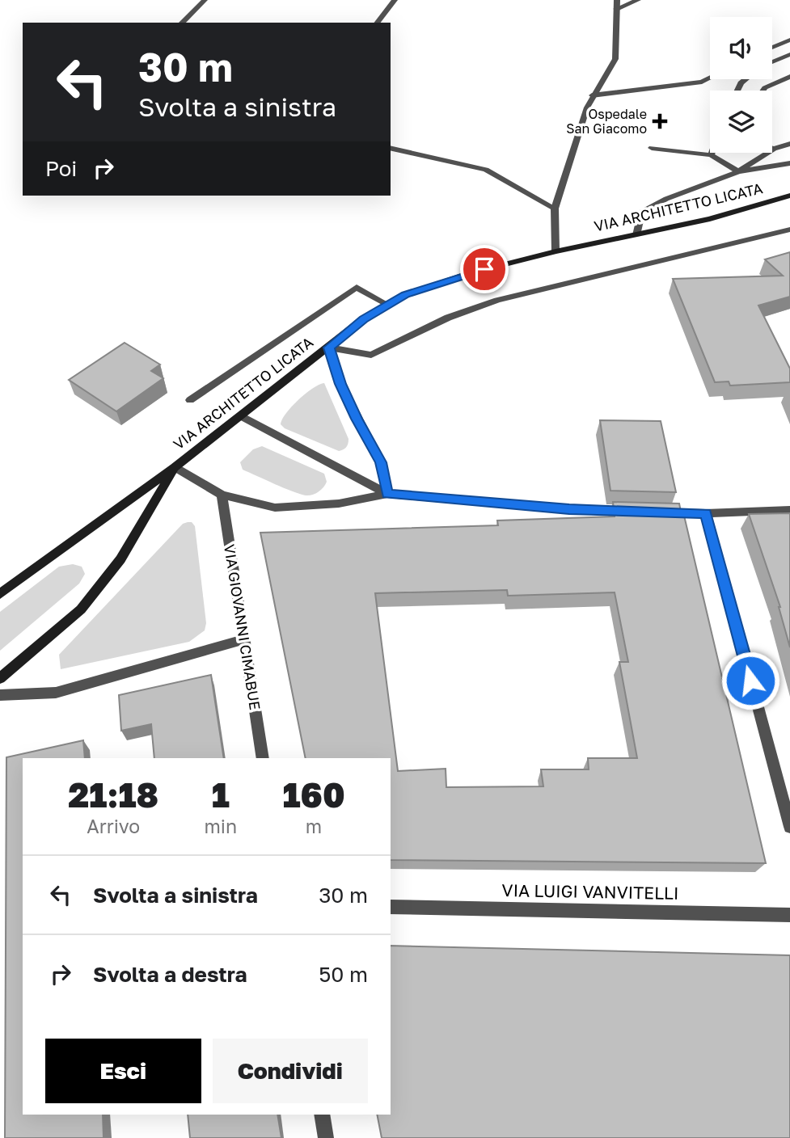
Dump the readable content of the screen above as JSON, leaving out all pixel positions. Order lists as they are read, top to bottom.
{
  "streets": {
    "street": ["VIA ARCHITETTO LICATA", "VIA GIOVANNI CIMABUE", "VIA LUIGI VANVITELLI"]
  },
  "places": {
    "health": ["Ospedale San Giacomo"]
  },
  "page": {
    "turn": ["30 m", "Svolta a sinistra"],
    "then": "Poi",
    "eta": [
      "21:18",
      "Arrivo",
      "1",
      "min",
      "160",
      "m"
    ],
    "list": [
      {
        "name": "Svolta a sinistra",
        "value": "30 m"
      },
      {
        "name": "Svolta a destra",
        "value": "50 m"
      }
    ],
    "buttons": ["Esci", "Condividi"]
  }
}
